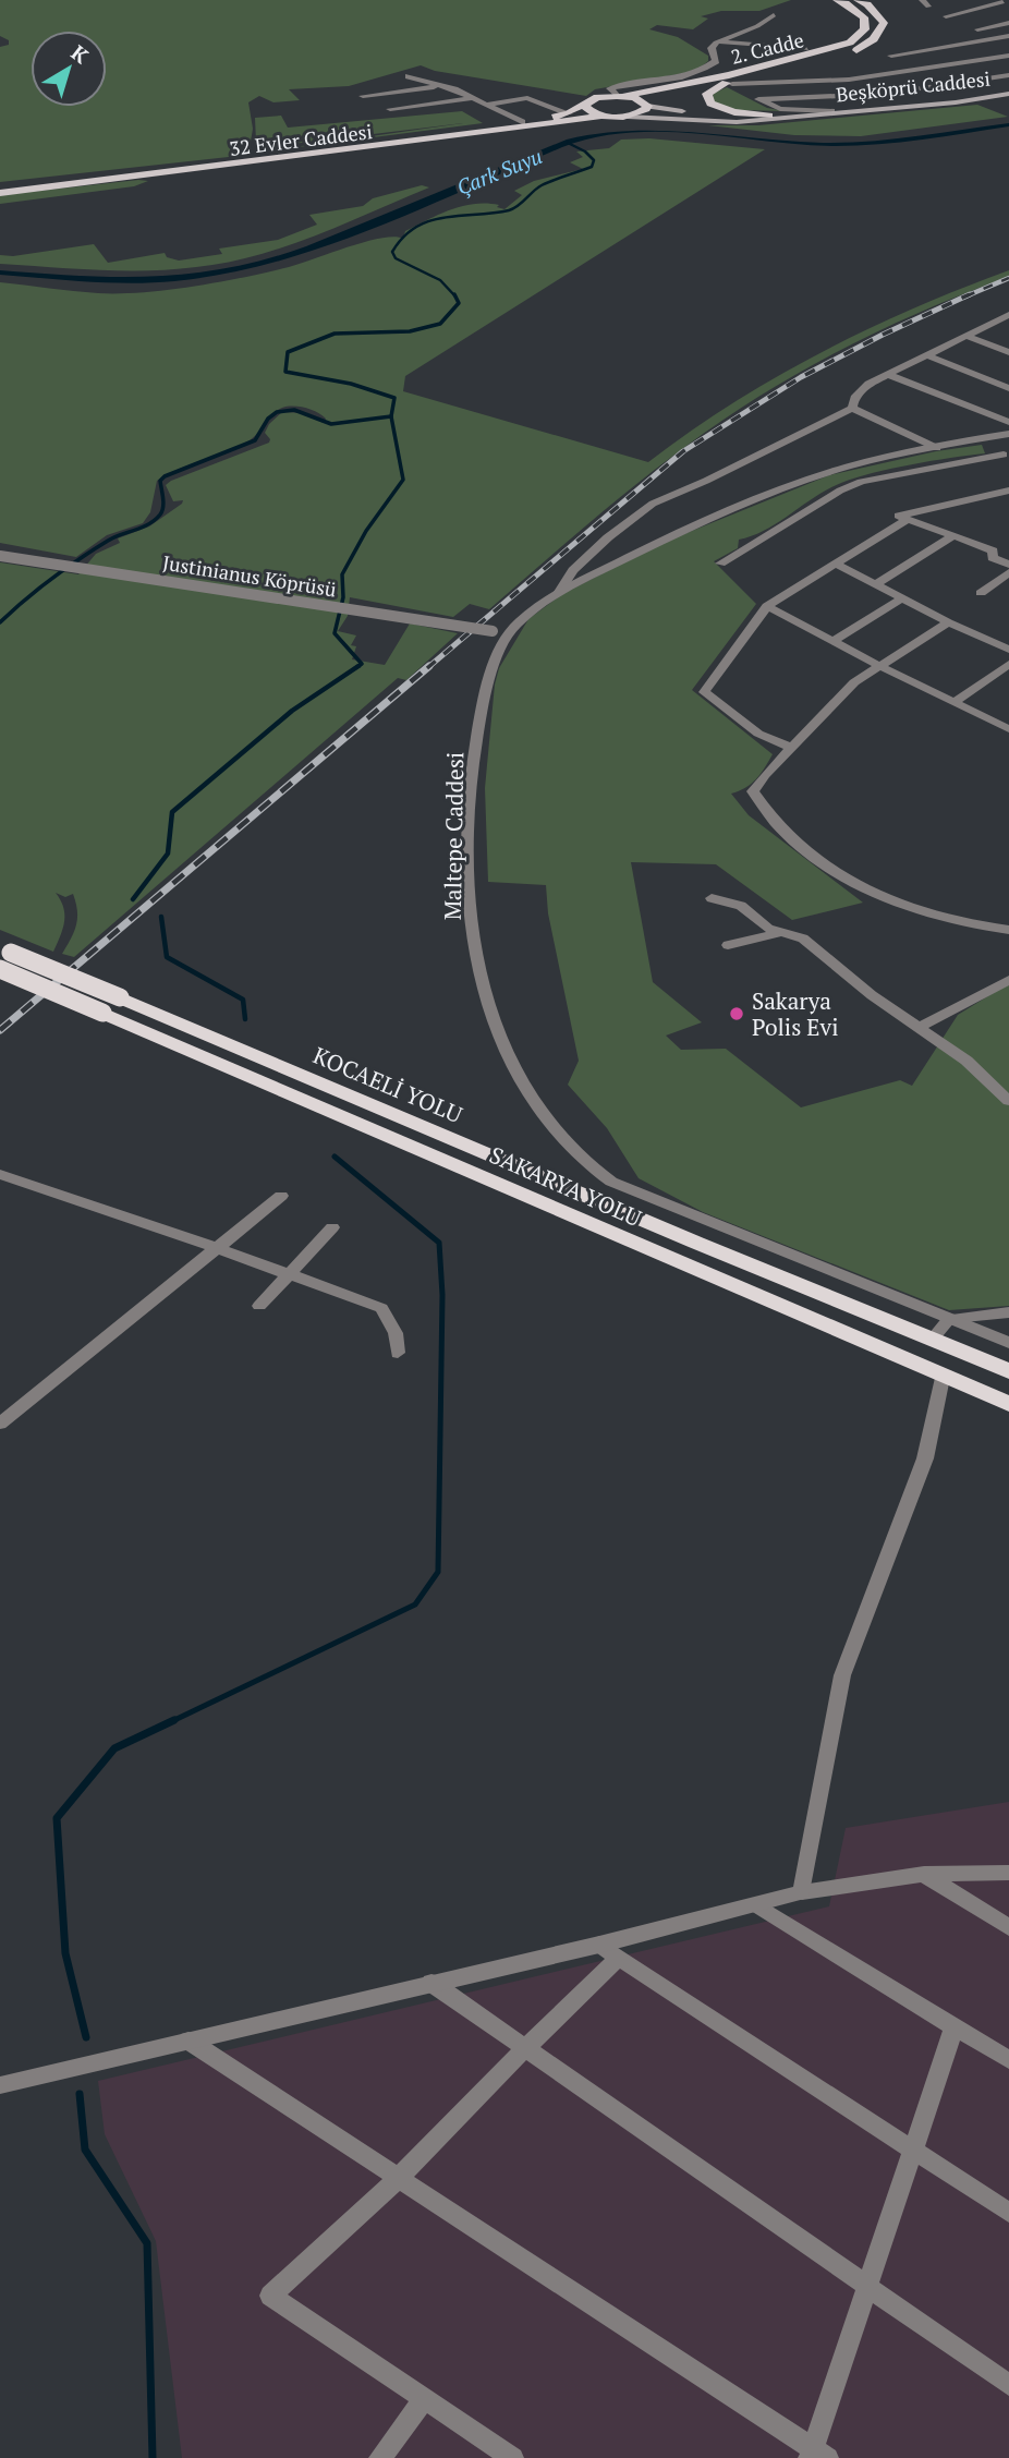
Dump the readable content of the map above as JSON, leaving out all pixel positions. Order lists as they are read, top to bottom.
{
  "streets": {
    "highway": ["KOCAELİ YOLU", "SAKARYA YOLU"],
    "main road": ["2. Cadde", "Beşköprü Caddesi", "32 Evler Caddesi"],
    "street": ["Justinianus Köprüsü", "Maltepe Caddesi"]
  },
  "crossings": [
    ["2. Cadde", "Beşköprü Caddesi"],
    ["2. Cadde", "32 Evler Caddesi"],
    ["Beşköprü Caddesi", "32 Evler Caddesi"]
  ],
  "water": ["Çark Suyu"],
  "places": ["Sakarya Polis Evi"],
  "north": "top right"
}
